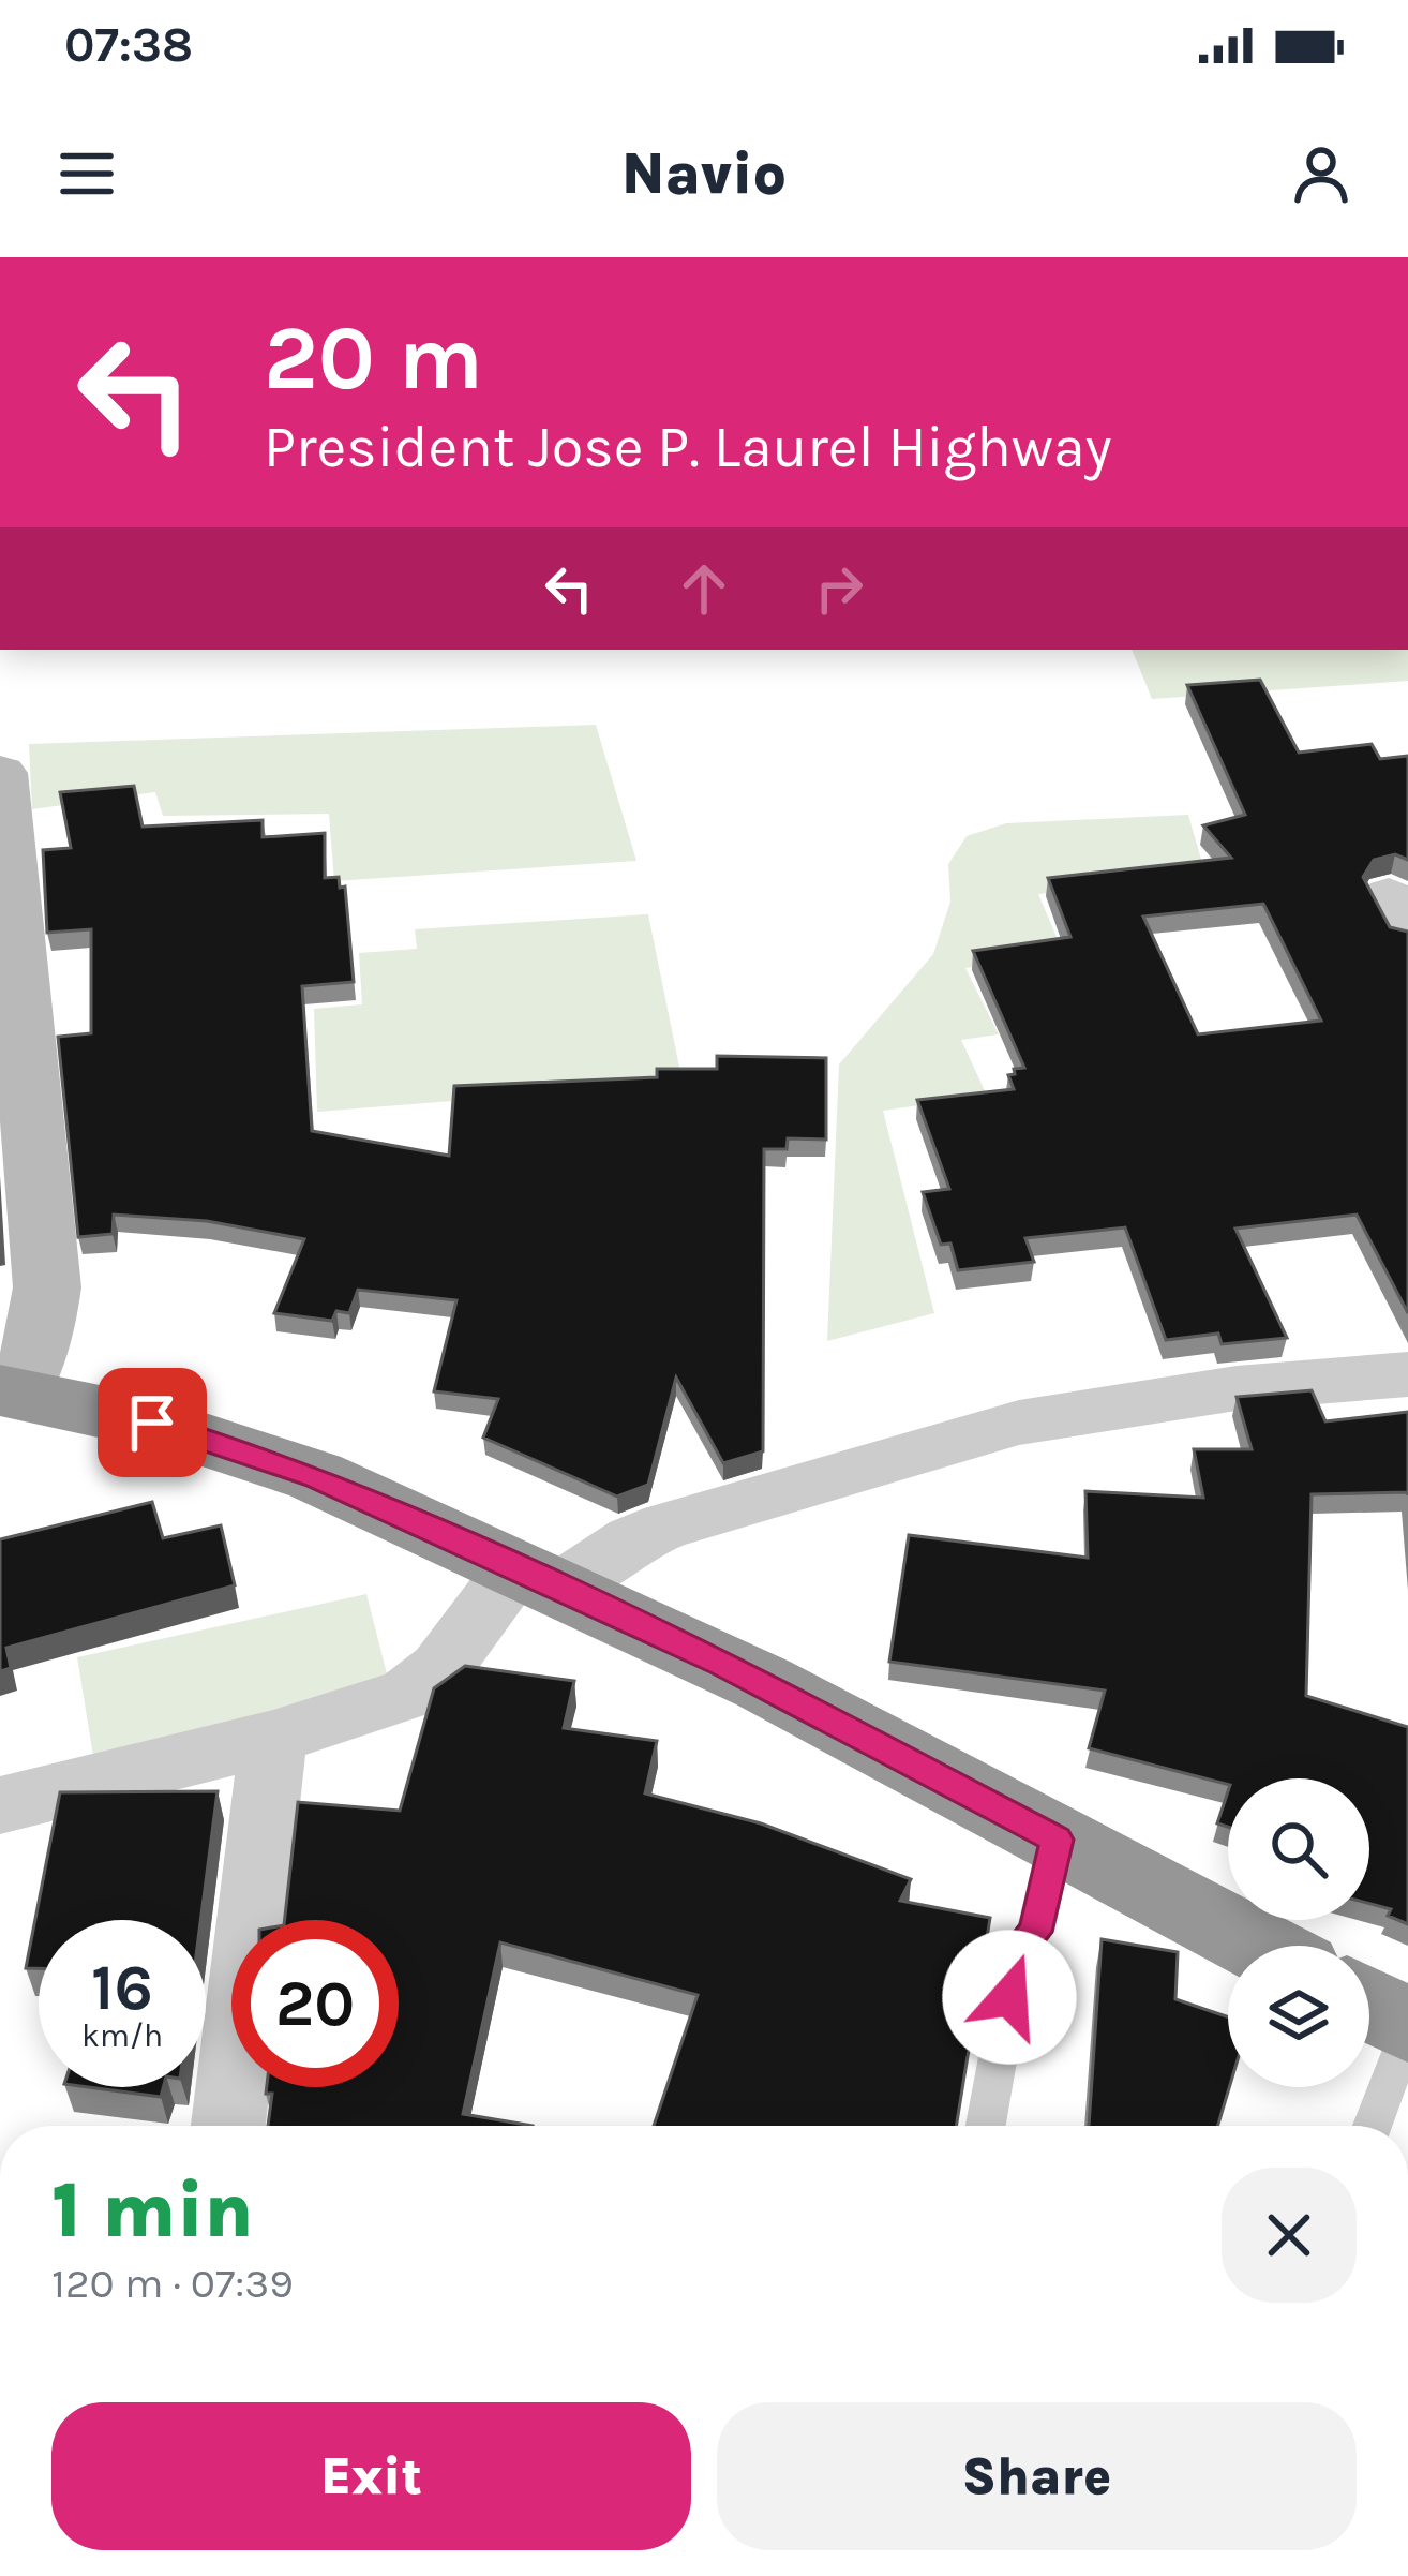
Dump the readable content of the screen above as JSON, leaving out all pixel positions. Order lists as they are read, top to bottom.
{
  "page": {
    "status": "07:38",
    "header": "Navio",
    "turn": ["20 m", "President Jose P. Laurel Highway"],
    "speed": "16 km/h",
    "limit": "20",
    "heading": ["1 min", "120 m · 07:39"],
    "buttons": ["Exit", "Share"]
  }
}
